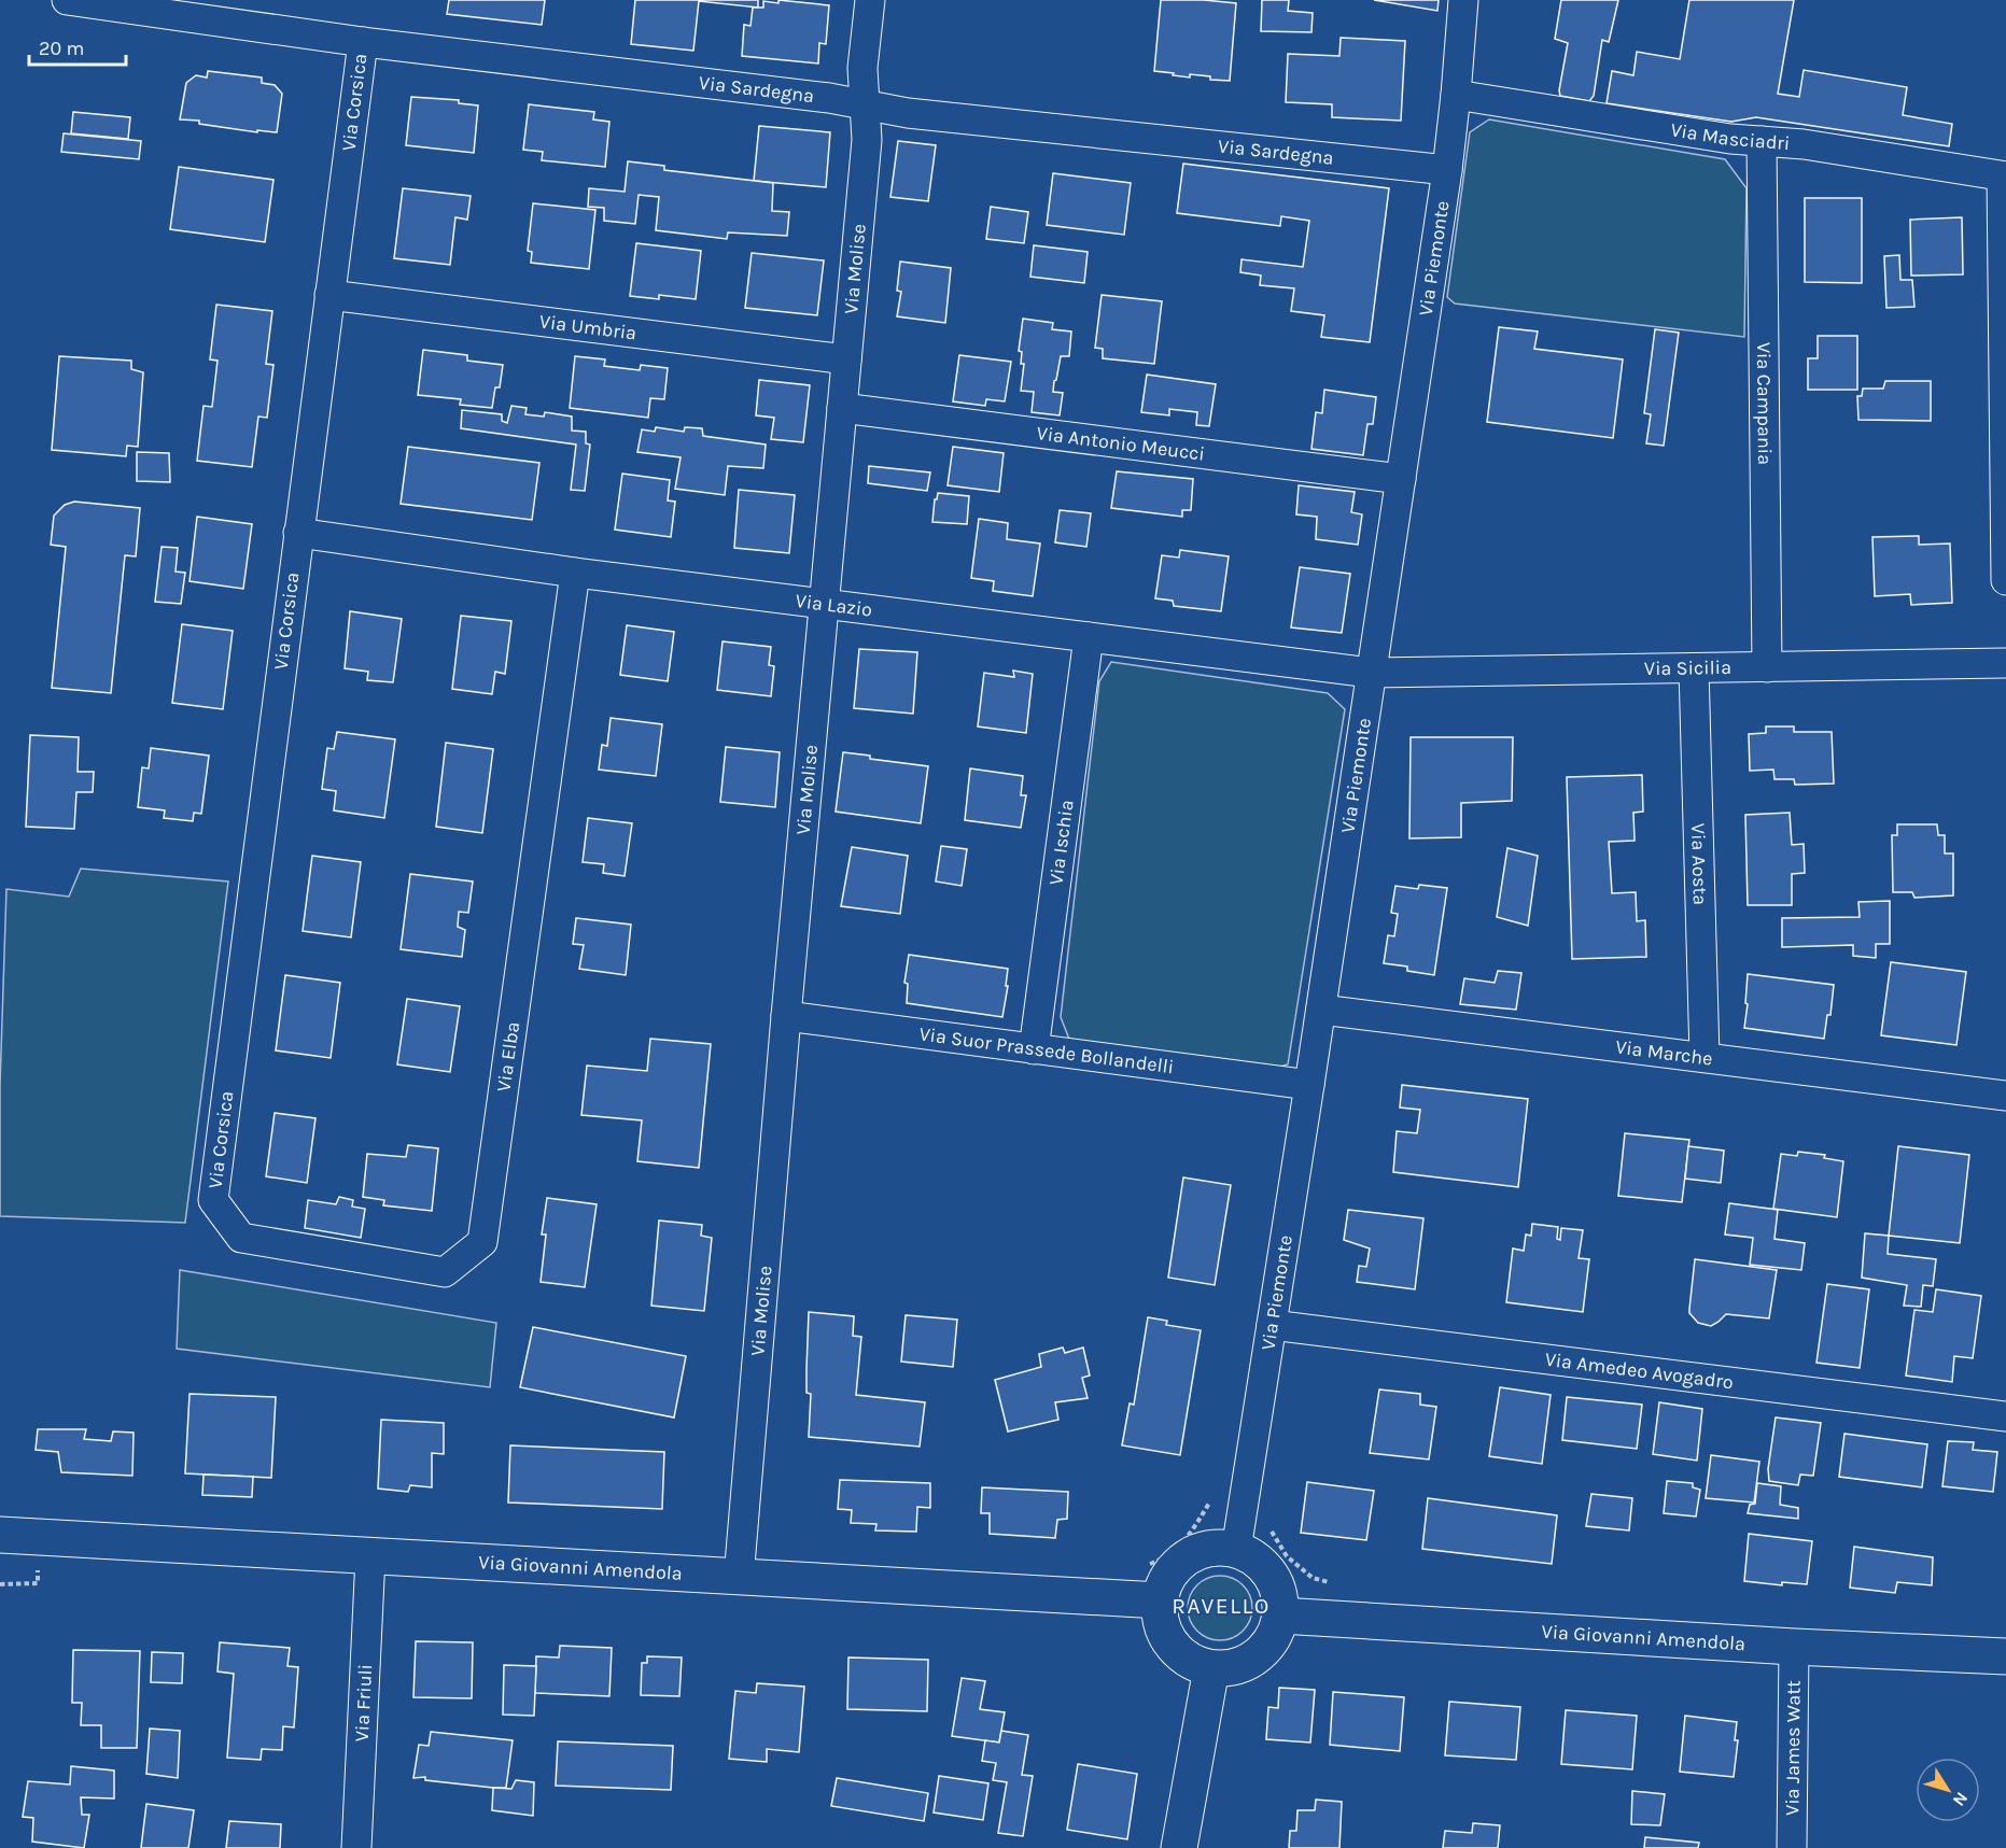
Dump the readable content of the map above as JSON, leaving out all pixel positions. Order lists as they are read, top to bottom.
{
  "streets": {
    "street": [
      "Via Sardegna",
      "Via Corsica",
      "Via Masciadri",
      "Via Piemonte",
      "Via Molise",
      "Via Umbria",
      "Via Campania",
      "Via Antonio Meucci",
      "Via Lazio",
      "Via Sicilia",
      "Via Ischia",
      "Via Aosta",
      "Via Suor Prassede Bollandelli",
      "Via Marche",
      "Via Elba",
      "Via Amedeo Avogadro",
      "Via Giovanni Amendola",
      "Via Friuli",
      "Via James Watt"
    ]
  },
  "crossings": [
    ["Via Sardegna", "Via Corsica"],
    ["Via Sardegna", "Via Piemonte"],
    ["Via Sardegna", "Via Molise"],
    ["Via Corsica", "Via Umbria"],
    ["Via Corsica", "Via Lazio"],
    ["Via Corsica", "Via Elba"],
    ["Via Masciadri", "Via Piemonte"],
    ["Via Masciadri", "Via Campania"],
    ["Via Piemonte", "Via Antonio Meucci"],
    ["Via Piemonte", "Via Lazio"],
    ["Via Piemonte", "Via Sicilia"],
    ["Via Piemonte", "Via Suor Prassede Bollandelli"],
    ["Via Piemonte", "Via Marche"],
    ["Via Piemonte", "Via Amedeo Avogadro"],
    ["Via Piemonte", "Via Giovanni Amendola"],
    ["Via Molise", "Via Umbria"],
    ["Via Molise", "Via Antonio Meucci"],
    ["Via Molise", "Via Lazio"],
    ["Via Molise", "Via Suor Prassede Bollandelli"],
    ["Via Molise", "Via Giovanni Amendola"],
    ["Via Campania", "Via Sicilia"],
    ["Via Lazio", "Via Sicilia"],
    ["Via Lazio", "Via Ischia"],
    ["Via Lazio", "Via Elba"],
    ["Via Sicilia", "Via Aosta"],
    ["Via Ischia", "Via Suor Prassede Bollandelli"],
    ["Via Aosta", "Via Marche"],
    ["Via Giovanni Amendola", "Via Friuli"],
    ["Via Giovanni Amendola", "Via James Watt"]
  ],
  "districts": ["RAVELLO"],
  "scale_bar": "20 m",
  "north": "bottom right"
}
